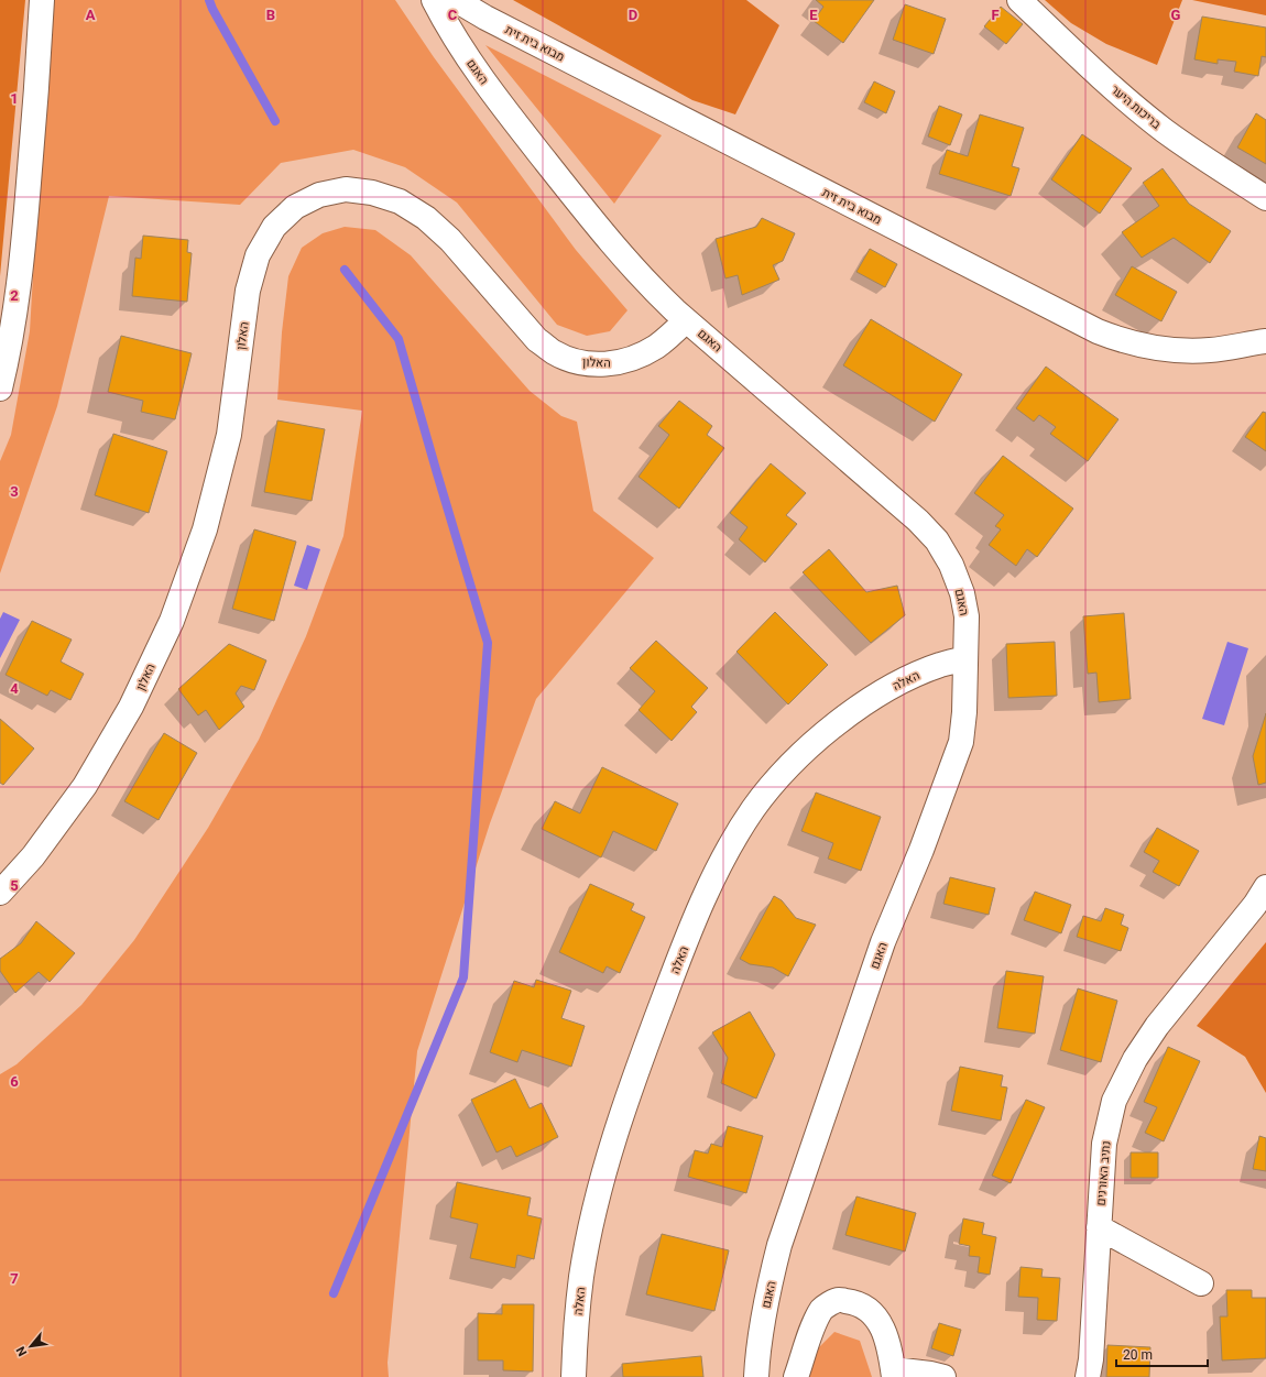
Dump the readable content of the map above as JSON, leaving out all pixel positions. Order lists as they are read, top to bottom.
{
  "streets": {
    "street": [
      "מבוא בית זית",
      "האגם",
      "בריכות היער",
      "האלון",
      "האלה",
      "נתיב האורנים"
    ]
  },
  "crossings": [
    ["האגם", "האלון"],
    ["האגם", "האלה"]
  ],
  "scale_bar": "20 m",
  "north": "bottom left",
  "grid": {
    "columns": [
      "A",
      "B",
      "C",
      "D",
      "E",
      "F",
      "G"
    ],
    "rows": [
      "1",
      "2",
      "3",
      "4",
      "5",
      "6",
      "7"
    ]
  }
}
